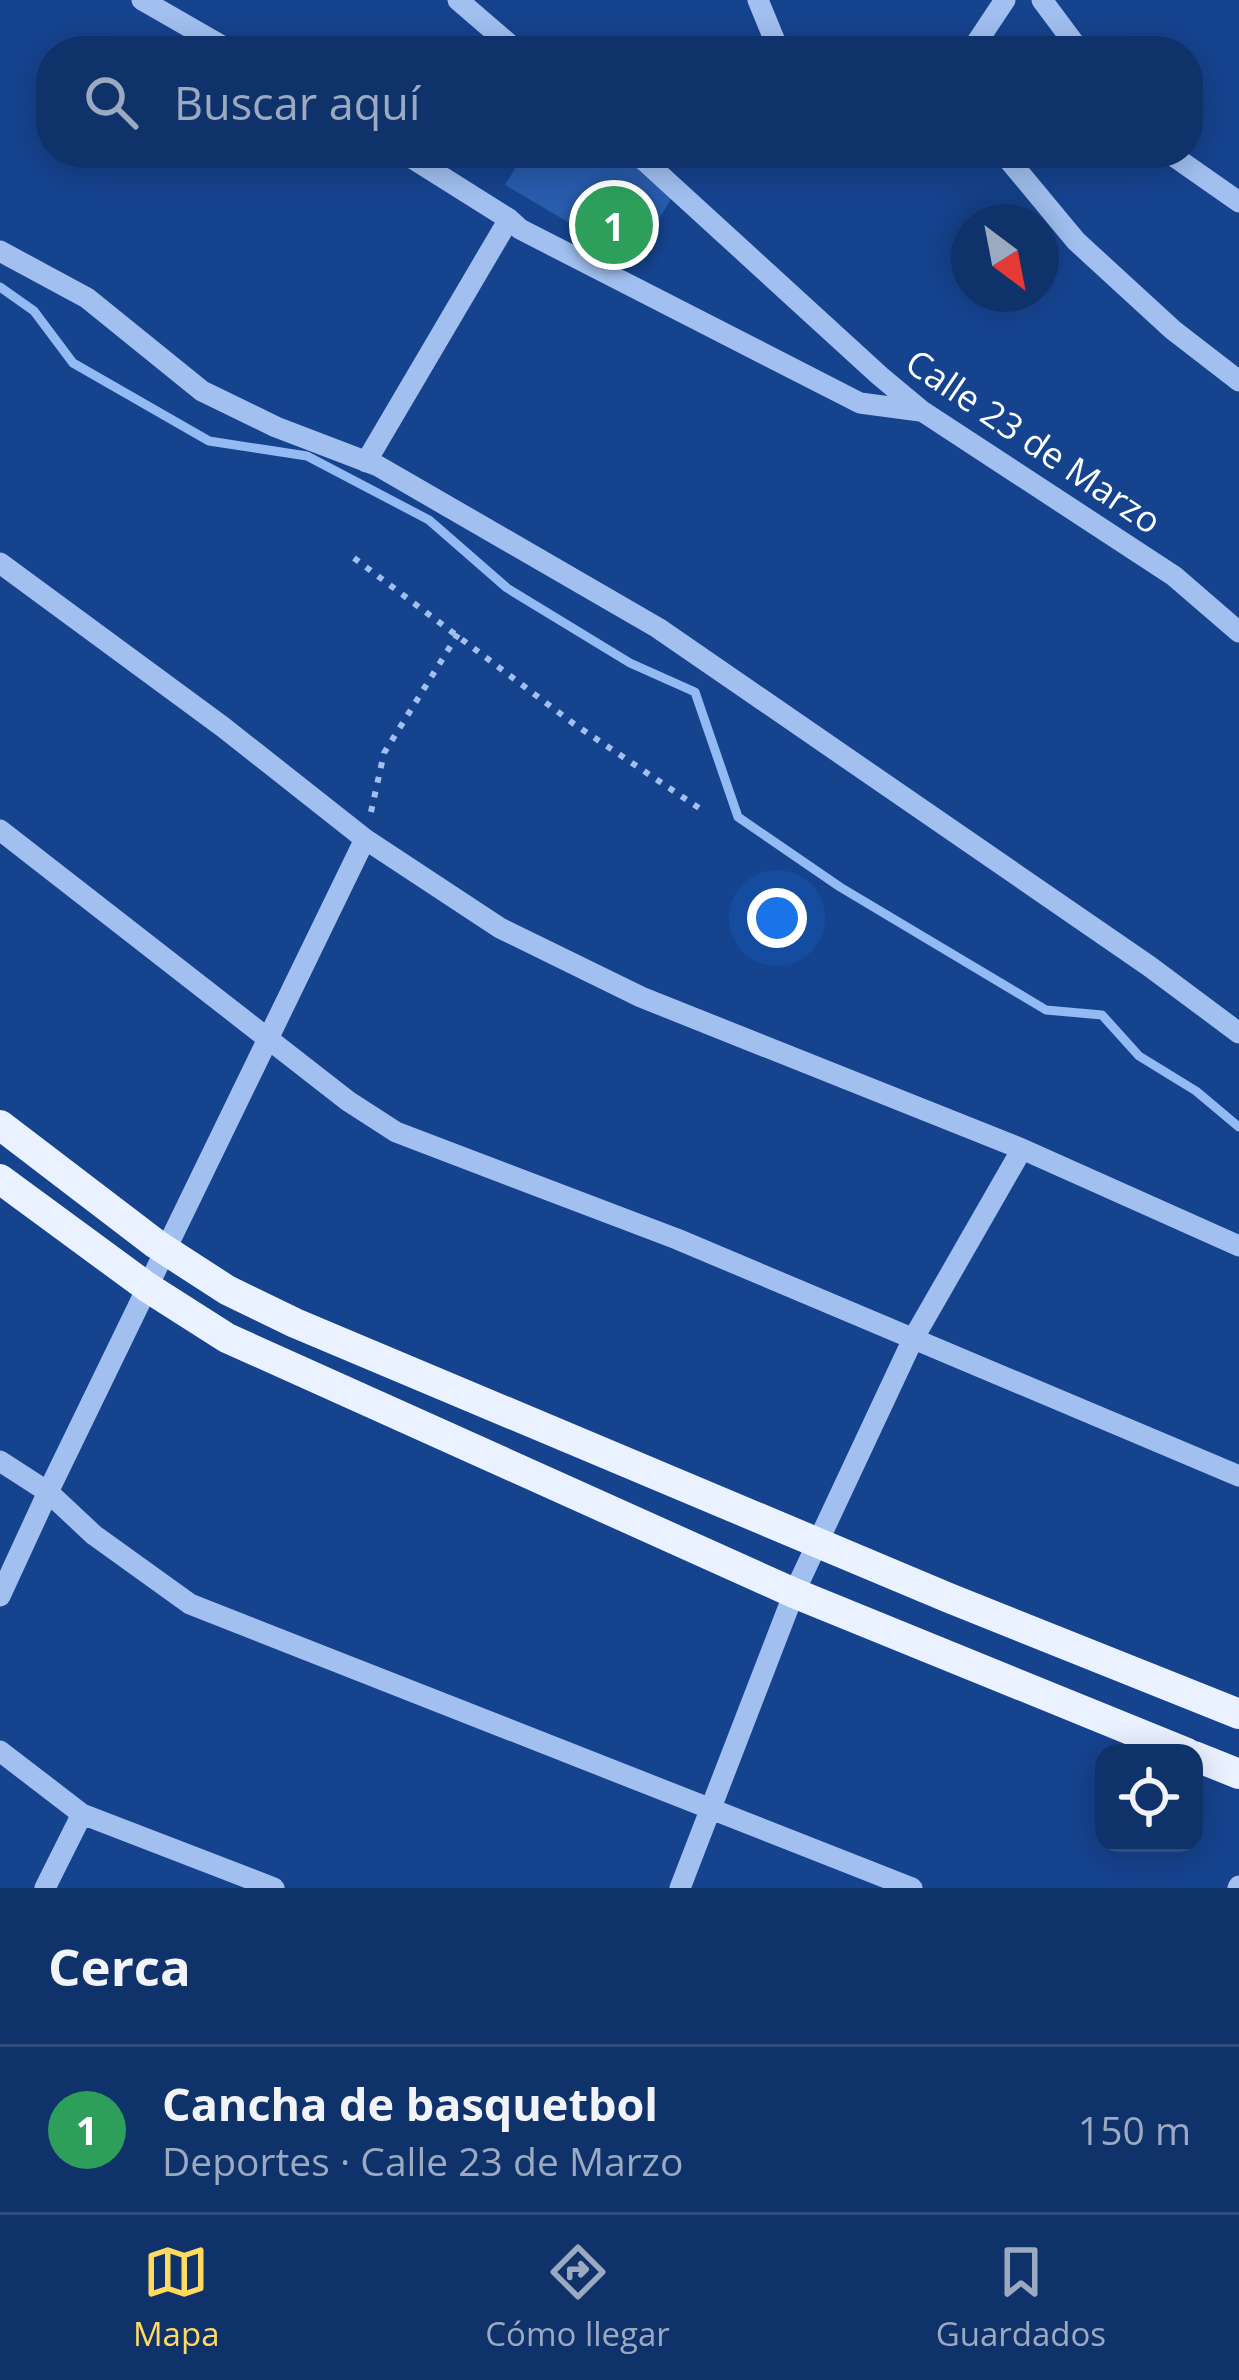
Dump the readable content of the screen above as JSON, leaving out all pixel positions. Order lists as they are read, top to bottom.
{
  "streets": {
    "street": ["Calle 23 de Marzo"]
  },
  "north": "bottom right",
  "page": {
    "search": "Buscar aquí",
    "pins": "1",
    "heading": "Cerca",
    "list": [
      {
        "mark": "1",
        "name": "Cancha de basquetbol",
        "note": "Deportes · Calle 23 de Marzo",
        "value": "150 m"
      }
    ],
    "nav": ["Mapa", "Cómo llegar", "Guardados"]
  }
}
